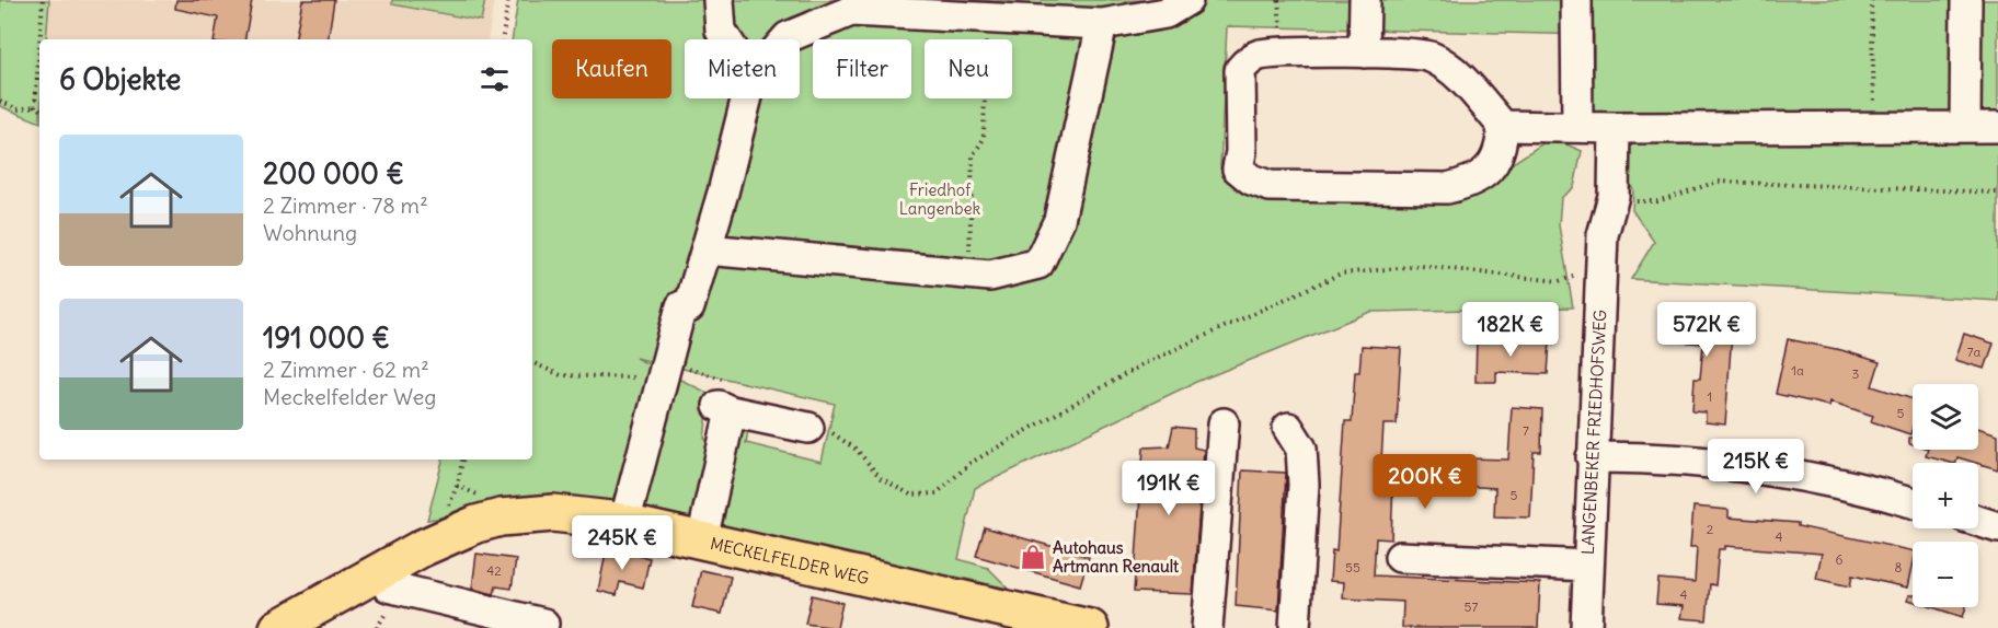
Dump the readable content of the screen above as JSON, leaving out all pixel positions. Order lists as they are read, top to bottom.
{
  "streets": {
    "main road": ["MECKELFELDER WEG"],
    "street": ["LANGENBEKER FRIEDHOFSWEG"]
  },
  "parks": ["Friedhof Langenbek"],
  "places": {
    "shop": ["Autohaus Artmann Renault"]
  },
  "house_numbers": [
    "7a",
    "1a",
    "3",
    "1",
    "5",
    "7",
    "5",
    "2",
    "4",
    "6",
    "55",
    "8",
    "42",
    "4",
    "57"
  ],
  "page": {
    "chip": [
      "Kaufen",
      "Mieten",
      "Filter",
      "Neu"
    ],
    "heading": "6 Objekte",
    "list": [
      {
        "name": "200 000 €",
        "note": "2 Zimmer · 78 m² · Wohnung"
      },
      {
        "name": "191 000 €",
        "note": "2 Zimmer · 62 m² · Meckelfelder Weg"
      }
    ],
    "price": [
      "182K €",
      "572K €",
      "215K €",
      "200K €",
      "191K €",
      "245K €"
    ],
    "map_buttons": ["+", "−"]
  }
}
